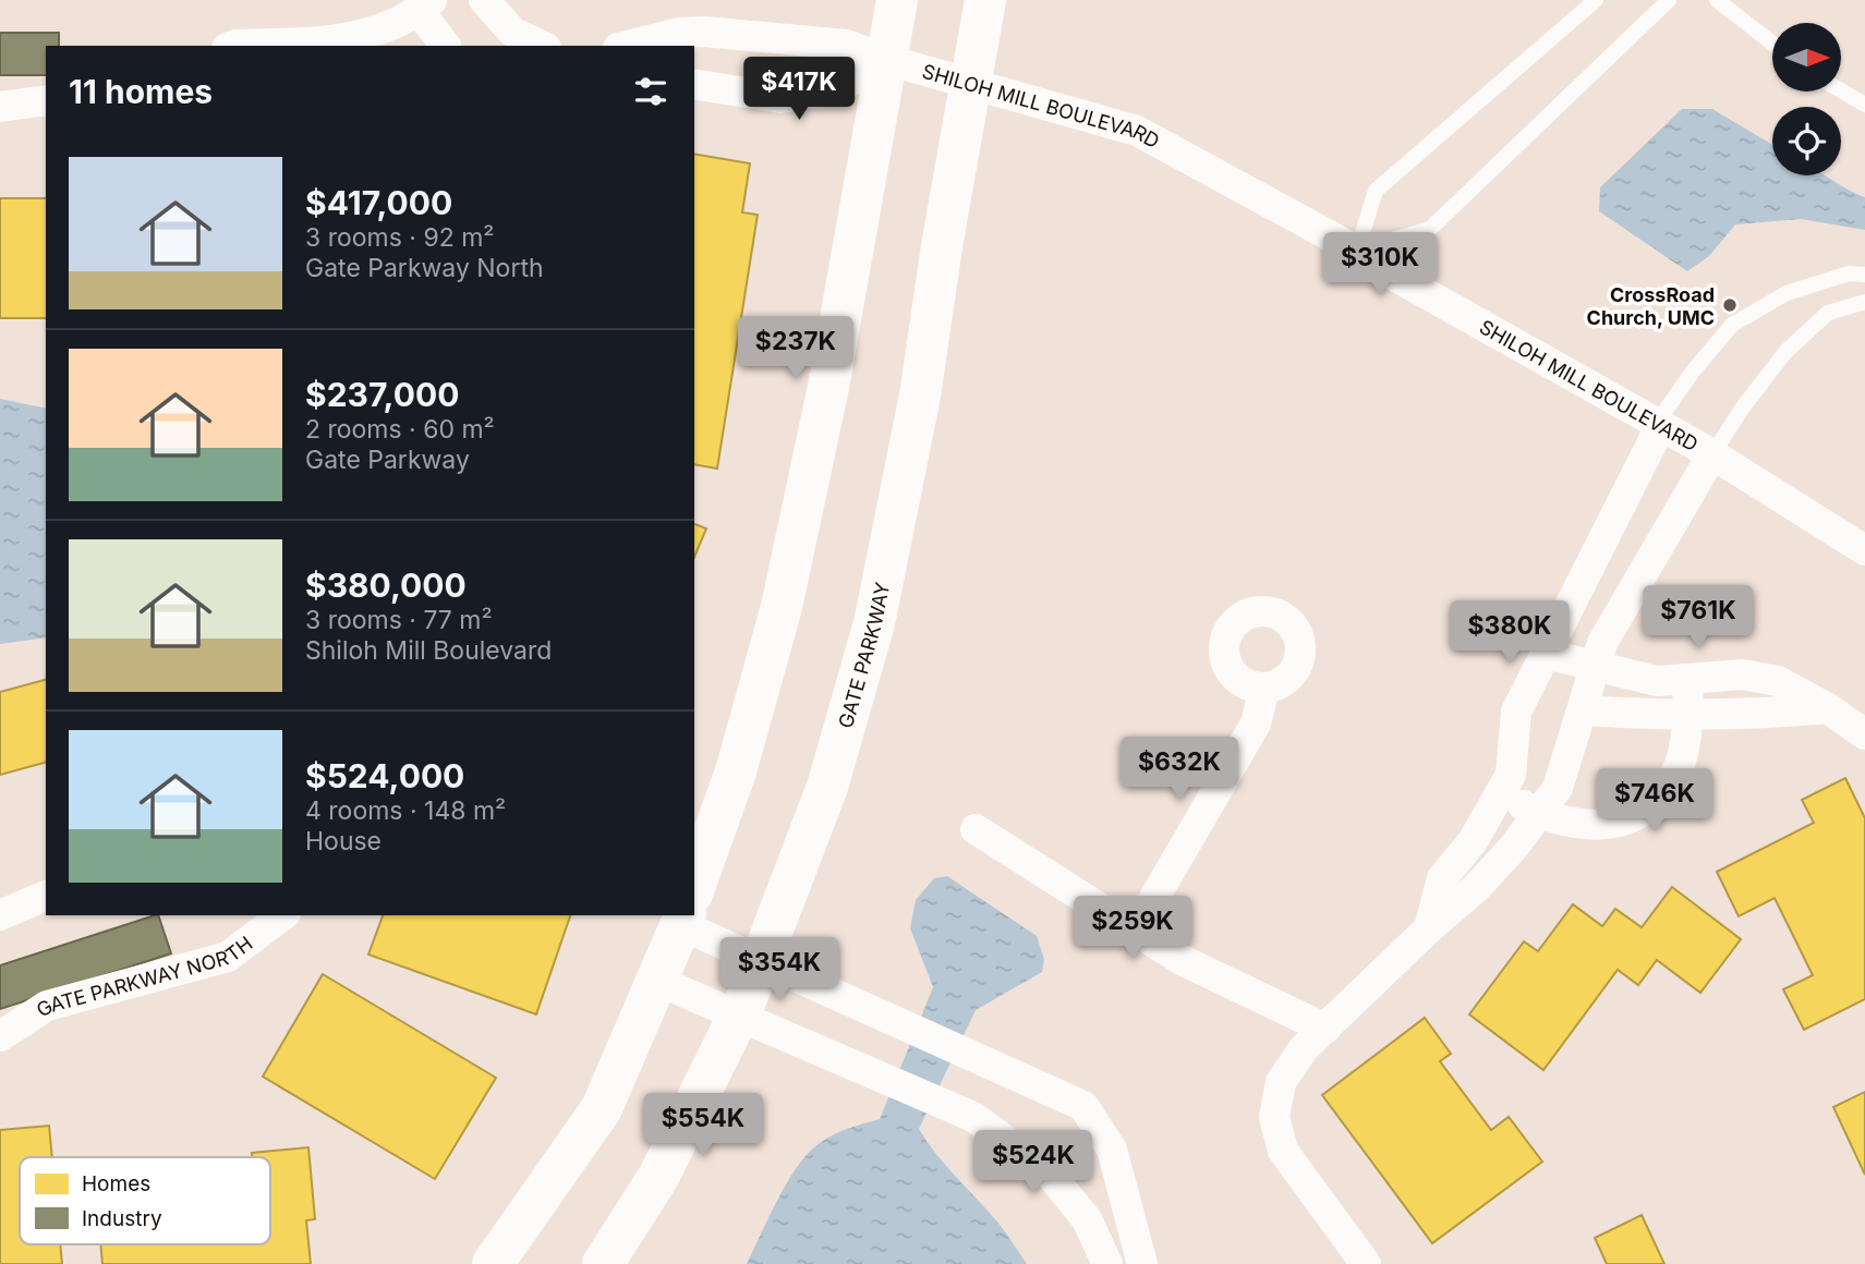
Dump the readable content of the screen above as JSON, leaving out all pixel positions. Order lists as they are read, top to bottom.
{
  "streets": {
    "main road": ["GATE PARKWAY"],
    "street": ["SHILOH MILL BOULEVARD", "GATE PARKWAY NORTH"]
  },
  "crossings": [
    ["SHILOH MILL BOULEVARD", "GATE PARKWAY"]
  ],
  "places": ["CrossRoad Church, UMC"],
  "legend": ["Homes", "Industry"],
  "north": "right",
  "page": {
    "heading": "11 homes",
    "price": [
      "$417K",
      "$310K",
      "$237K",
      "$761K",
      "$380K",
      "$632K",
      "$746K",
      "$259K",
      "$354K",
      "$554K",
      "$524K"
    ],
    "list": [
      {
        "name": "$417,000",
        "note": "3 rooms · 92 m² · Gate Parkway North"
      },
      {
        "name": "$237,000",
        "note": "2 rooms · 60 m² · Gate Parkway"
      },
      {
        "name": "$380,000",
        "note": "3 rooms · 77 m² · Shiloh Mill Boulevard"
      },
      {
        "name": "$524,000",
        "note": "4 rooms · 148 m² · House"
      }
    ]
  }
}
